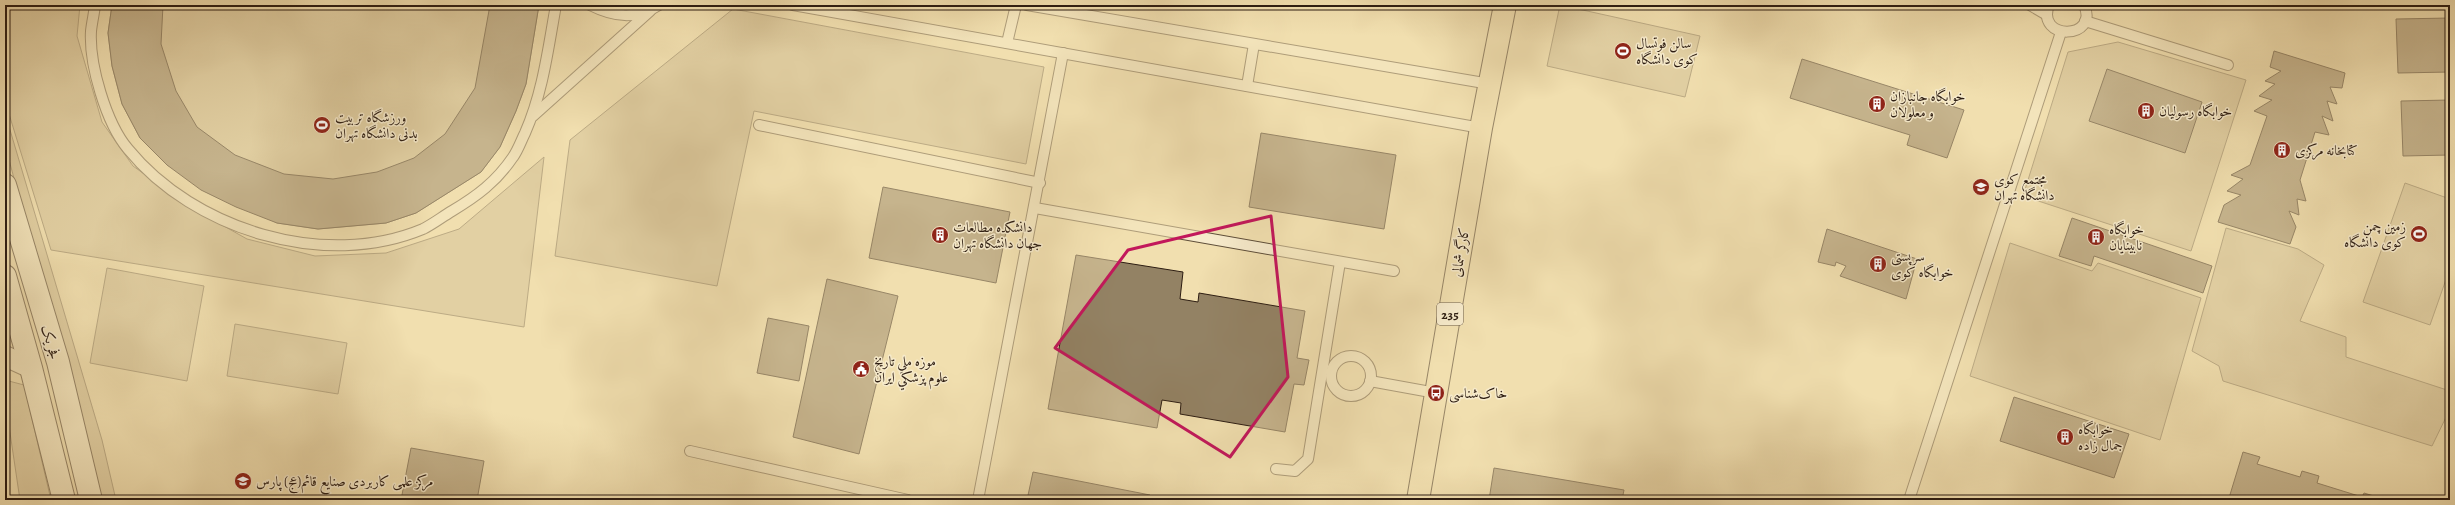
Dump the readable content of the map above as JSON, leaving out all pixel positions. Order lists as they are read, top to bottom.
{
  "streets": {
    "main road": ["کارگر شمالی", "235"],
    "street": ["فجر یک"]
  },
  "places": {
    "sports": ["سالن فوتسال کوی دانشگاه", "ورزشگاه تربیت بدنی دانشگاه تهران", "زمین چمن کوی دانشگاه"],
    "building": [
      "خوابگاه جانبازان و معلولان",
      "خوابگاه رسولیان",
      "کتابخانه مرکزی",
      "دانشکده مطالعات جهان دانشگاه تهران",
      "خوابگاه نابینایان",
      "سرپستی خوابگاه کوی",
      "خوابگاه جمال زاده"
    ],
    "school or university": ["مجتمع کوی دانشگاه تهران", "مرکز علمی کاربردی صنایع قائم(عج) پارس"],
    "public building": ["موزه ملي تاريخ علوم پزشكي ايران"],
    "bus stop": ["خاک‌شناسی"]
  }
}
